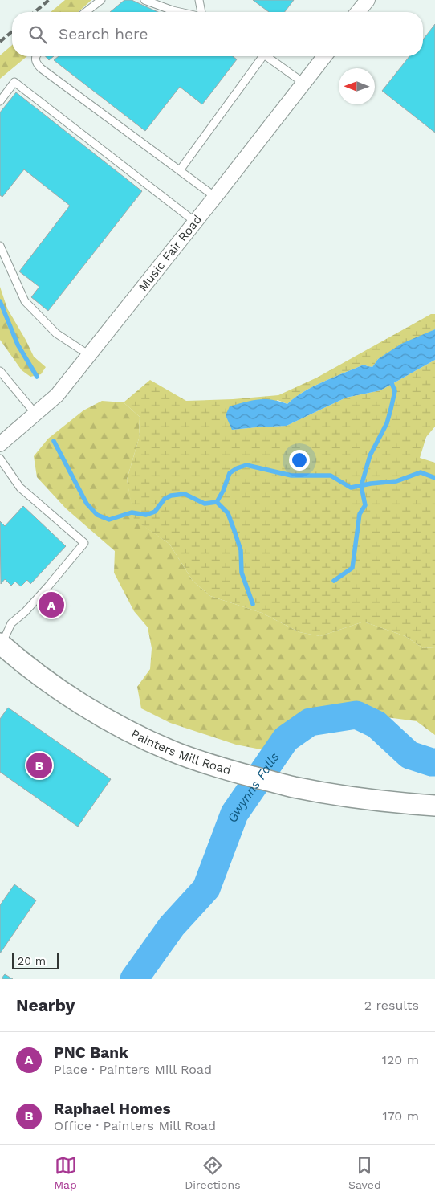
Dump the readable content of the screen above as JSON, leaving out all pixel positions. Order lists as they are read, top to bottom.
{
  "streets": {
    "main road": ["Painters Mill Road"],
    "street": ["Music Fair Road"]
  },
  "water": ["Gwynns Falls"],
  "scale_bar": "20 m",
  "north": "left",
  "page": {
    "search": "Search here",
    "pins": ["A", "B"],
    "scale": "20 m",
    "heading": ["Nearby", "2 results"],
    "list": [
      {
        "mark": "A",
        "name": "PNC Bank",
        "note": "Place · Painters Mill Road",
        "value": "120 m"
      },
      {
        "mark": "B",
        "name": "Raphael Homes",
        "note": "Office · Painters Mill Road",
        "value": "170 m"
      }
    ],
    "nav": ["Map", "Directions", "Saved"]
  }
}
